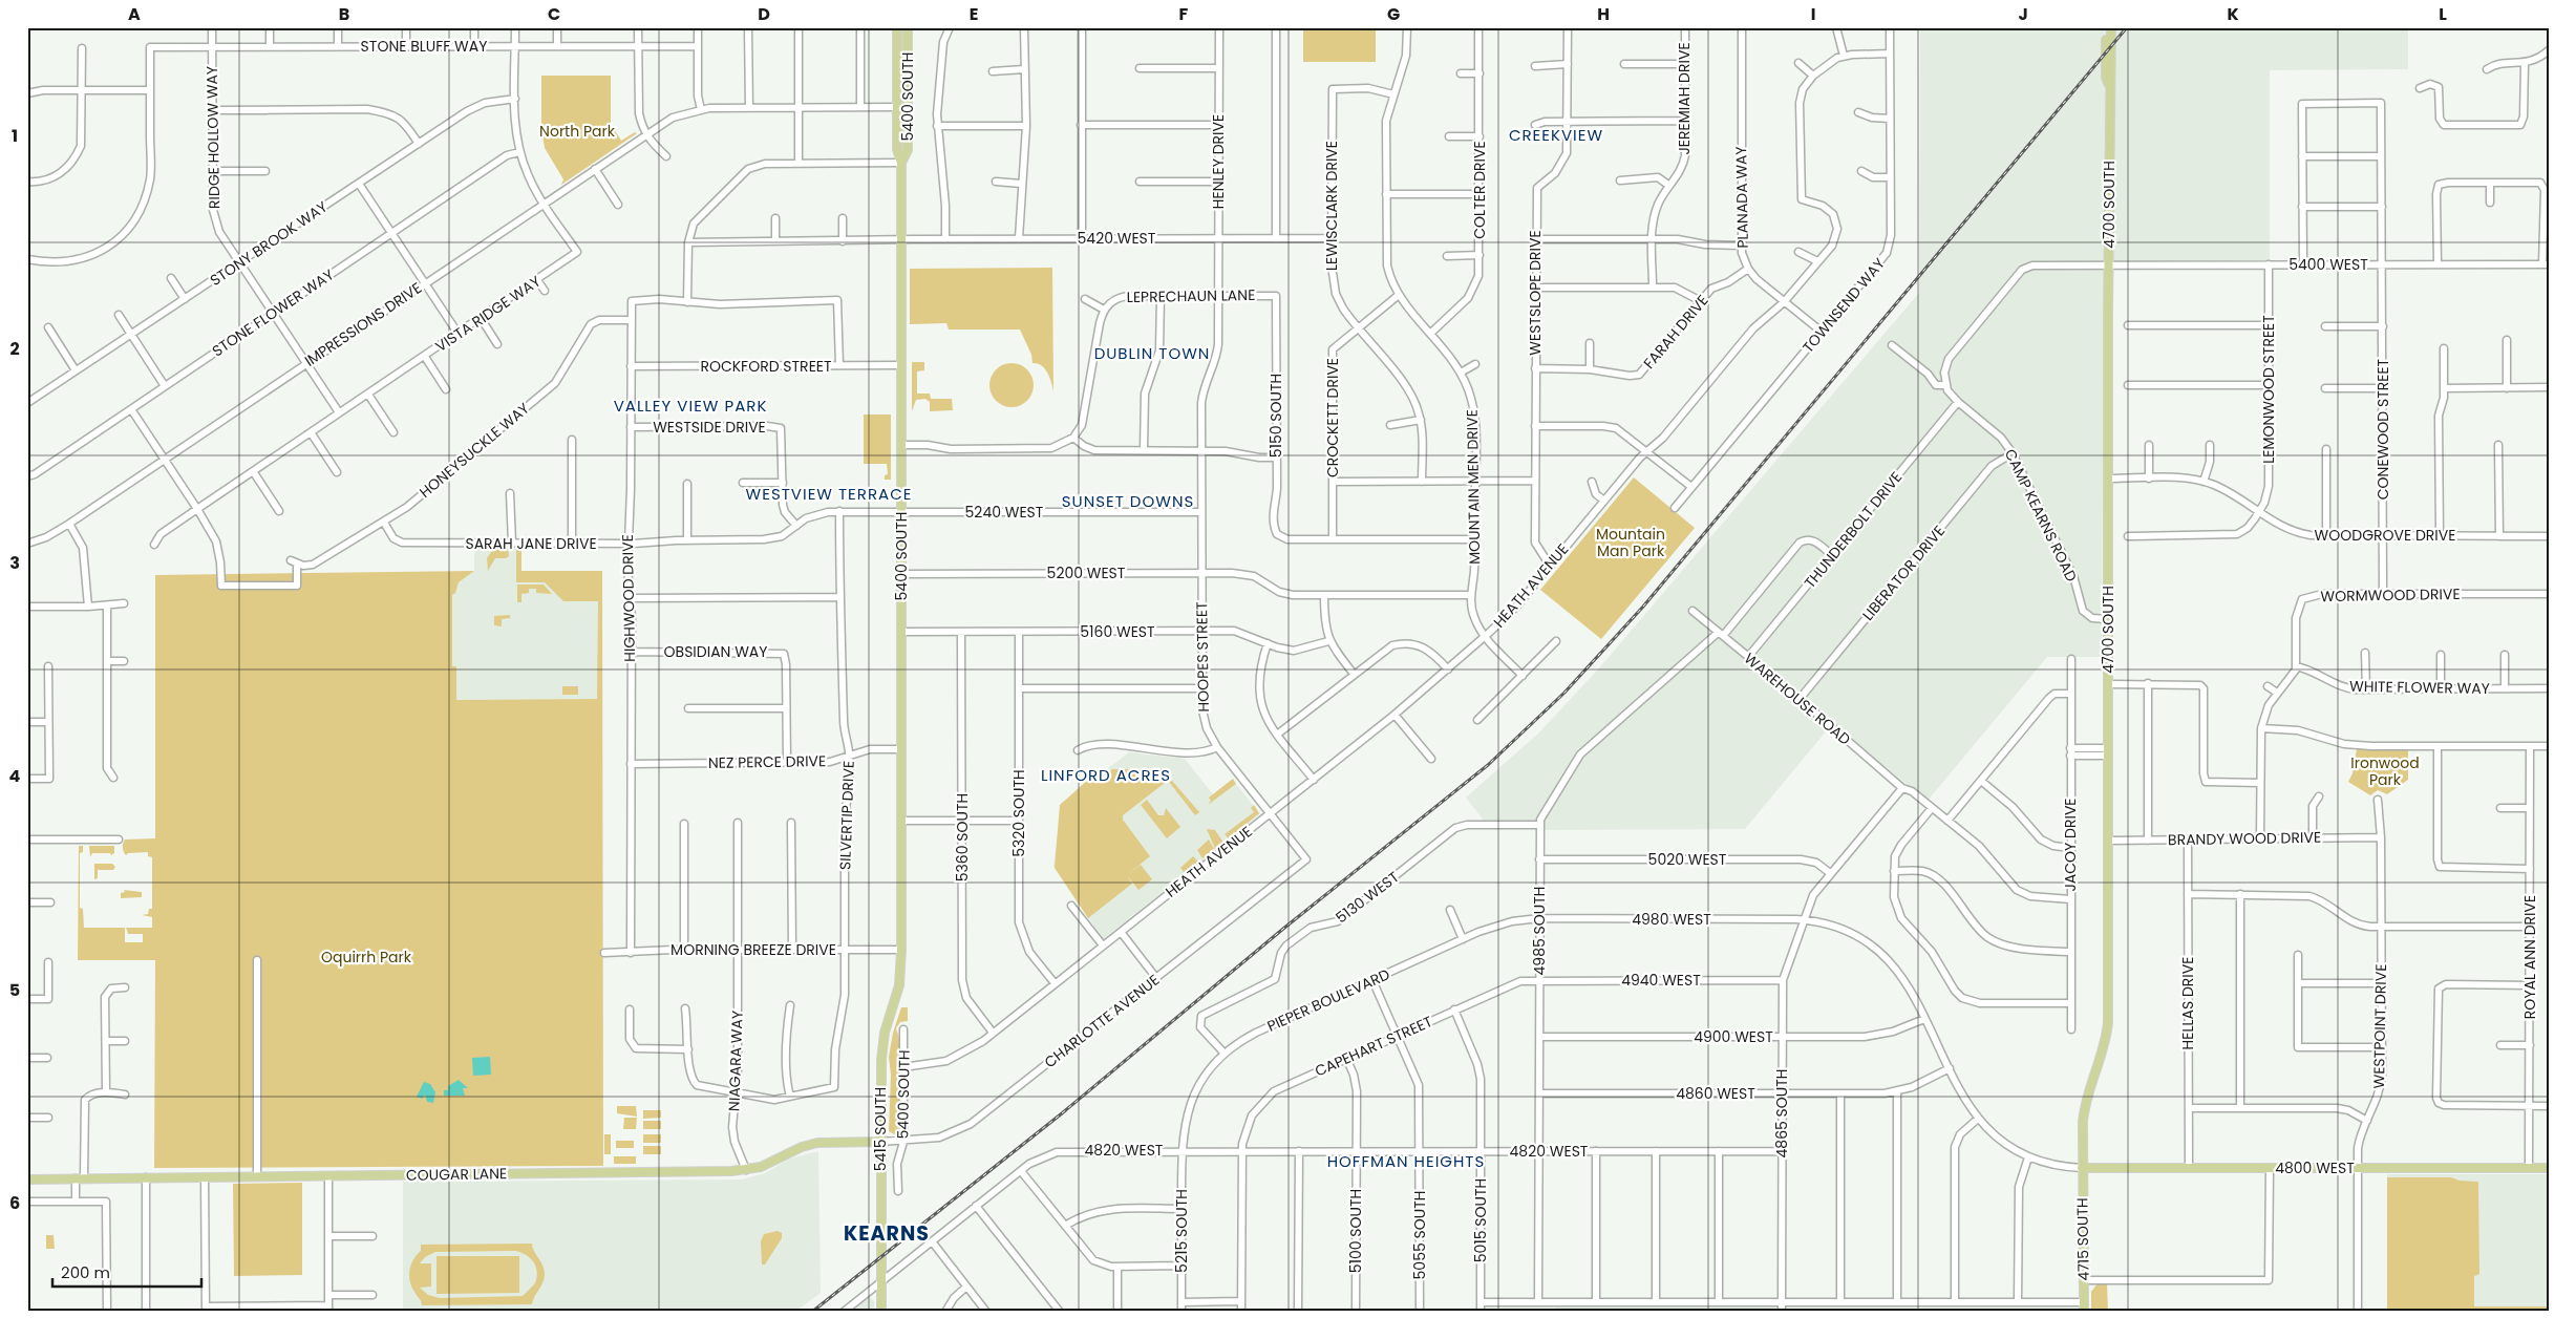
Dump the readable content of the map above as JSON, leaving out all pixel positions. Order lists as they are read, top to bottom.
{
  "streets": {
    "main road": [
      "5400 SOUTH",
      "4700 SOUTH",
      "5415 SOUTH",
      "4800 WEST",
      "COUGAR LANE",
      "4715 SOUTH"
    ],
    "street": [
      "STONE BLUFF WAY",
      "JEREMIAH DRIVE",
      "RIDGE HOLLOW WAY",
      "HENLEY DRIVE",
      "COLTER DRIVE",
      "PLANADA WAY",
      "LEWISCLARK DRIVE",
      "5420 WEST",
      "STONY BROOK WAY",
      "5400 WEST",
      "WESTSLOPE DRIVE",
      "LEPRECHAUN LANE",
      "TOWNSEND WAY",
      "STONE FLOWER WAY",
      "VISTA RIDGE WAY",
      "IMPRESSIONS DRIVE",
      "FARAH DRIVE",
      "ROCKFORD STREET",
      "LEMONWOOD STREET",
      "5150 SOUTH",
      "CROCKETT DRIVE",
      "WESTSIDE DRIVE",
      "CONEWOOD STREET",
      "HONEYSUCKLE WAY",
      "MOUNTAIN MEN DRIVE",
      "5240 WEST",
      "CAMP KEARNS ROAD",
      "THUNDERBOLT DRIVE",
      "WOODGROVE DRIVE",
      "SARAH JANE DRIVE",
      "5200 WEST",
      "LIBERATOR DRIVE",
      "HEATH AVENUE",
      "WORMWOOD DRIVE",
      "HIGHWOOD DRIVE",
      "5160 WEST",
      "OBSIDIAN WAY",
      "HOOPES STREET",
      "WHITE FLOWER WAY",
      "WAREHOUSE ROAD",
      "NEZ PERCE DRIVE",
      "5320 SOUTH",
      "SILVERTIP DRIVE",
      "5360 SOUTH",
      "BRANDY WOOD DRIVE",
      "JACOY DRIVE",
      "5020 WEST",
      "5130 WEST",
      "4980 WEST",
      "4985 SOUTH",
      "MORNING BREEZE DRIVE",
      "ROYAL ANN DRIVE",
      "4940 WEST",
      "PIEPER BOULEVARD",
      "HELLAS DRIVE",
      "CHARLOTTE AVENUE",
      "WESTPOINT DRIVE",
      "4900 WEST",
      "CAPEHART STREET",
      "NIAGARA WAY",
      "4860 WEST",
      "4865 SOUTH",
      "4820 WEST",
      "5015 SOUTH",
      "5215 SOUTH",
      "5100 SOUTH",
      "5055 SOUTH"
    ]
  },
  "crossings": [
    ["STONE BLUFF WAY", "RIDGE HOLLOW WAY"],
    ["STONE BLUFF WAY", "VISTA RIDGE WAY"],
    ["5400 SOUTH", "5420 WEST"],
    ["5400 SOUTH", "IMPRESSIONS DRIVE"],
    ["5400 SOUTH", "ROCKFORD STREET"],
    ["5400 SOUTH", "5240 WEST"],
    ["5400 SOUTH", "SARAH JANE DRIVE"],
    ["5400 SOUTH", "5200 WEST"],
    ["5400 SOUTH", "HEATH AVENUE"],
    ["5400 SOUTH", "5160 WEST"],
    ["5400 SOUTH", "NEZ PERCE DRIVE"],
    ["5400 SOUTH", "MORNING BREEZE DRIVE"],
    ["5400 SOUTH", "CHARLOTTE AVENUE"],
    ["5400 SOUTH", "5415 SOUTH"],
    ["RIDGE HOLLOW WAY", "STONY BROOK WAY"],
    ["RIDGE HOLLOW WAY", "STONE FLOWER WAY"],
    ["RIDGE HOLLOW WAY", "VISTA RIDGE WAY"],
    ["RIDGE HOLLOW WAY", "IMPRESSIONS DRIVE"],
    ["HENLEY DRIVE", "5420 WEST"],
    ["HENLEY DRIVE", "LEPRECHAUN LANE"],
    ["HENLEY DRIVE", "HOOPES STREET"],
    ["COLTER DRIVE", "MOUNTAIN MEN DRIVE"],
    ["PLANADA WAY", "TOWNSEND WAY"],
    ["PLANADA WAY", "FARAH DRIVE"],
    ["PLANADA WAY", "HEATH AVENUE"],
    ["4700 SOUTH", "5400 WEST"],
    ["4700 SOUTH", "CAMP KEARNS ROAD"],
    ["4700 SOUTH", "WOODGROVE DRIVE"],
    ["4700 SOUTH", "BRANDY WOOD DRIVE"],
    ["4700 SOUTH", "4980 WEST"],
    ["4700 SOUTH", "4800 WEST"],
    ["4700 SOUTH", "4715 SOUTH"],
    ["LEWISCLARK DRIVE", "5420 WEST"],
    ["LEWISCLARK DRIVE", "CROCKETT DRIVE"],
    ["LEWISCLARK DRIVE", "MOUNTAIN MEN DRIVE"],
    ["STONY BROOK WAY", "VISTA RIDGE WAY"],
    ["5400 WEST", "LEMONWOOD STREET"],
    ["5400 WEST", "CONEWOOD STREET"],
    ["5400 WEST", "CAMP KEARNS ROAD"],
    ["WESTSLOPE DRIVE", "FARAH DRIVE"],
    ["WESTSLOPE DRIVE", "HEATH AVENUE"],
    ["LEPRECHAUN LANE", "5150 SOUTH"],
    ["TOWNSEND WAY", "HEATH AVENUE"],
    ["STONE FLOWER WAY", "VISTA RIDGE WAY"],
    ["VISTA RIDGE WAY", "IMPRESSIONS DRIVE"],
    ["VISTA RIDGE WAY", "HONEYSUCKLE WAY"],
    ["ROCKFORD STREET", "HIGHWOOD DRIVE"],
    ["LEMONWOOD STREET", "WOODGROVE DRIVE"],
    ["5150 SOUTH", "CROCKETT DRIVE"],
    ["CROCKETT DRIVE", "MOUNTAIN MEN DRIVE"],
    ["WESTSIDE DRIVE", "SARAH JANE DRIVE"],
    ["WESTSIDE DRIVE", "HIGHWOOD DRIVE"],
    ["CONEWOOD STREET", "WOODGROVE DRIVE"],
    ["CONEWOOD STREET", "WORMWOOD DRIVE"],
    ["HONEYSUCKLE WAY", "SARAH JANE DRIVE"],
    ["HONEYSUCKLE WAY", "HIGHWOOD DRIVE"],
    ["MOUNTAIN MEN DRIVE", "5200 WEST"],
    ["MOUNTAIN MEN DRIVE", "HEATH AVENUE"],
    ["5240 WEST", "SARAH JANE DRIVE"],
    ["5240 WEST", "HOOPES STREET"],
    ["CAMP KEARNS ROAD", "THUNDERBOLT DRIVE"],
    ["CAMP KEARNS ROAD", "LIBERATOR DRIVE"],
    ["THUNDERBOLT DRIVE", "WAREHOUSE ROAD"],
    ["THUNDERBOLT DRIVE", "4985 SOUTH"],
    ["SARAH JANE DRIVE", "HIGHWOOD DRIVE"],
    ["SARAH JANE DRIVE", "SILVERTIP DRIVE"],
    ["5200 WEST", "HOOPES STREET"],
    ["LIBERATOR DRIVE", "WAREHOUSE ROAD"],
    ["HEATH AVENUE", "HOOPES STREET"],
    ["HEATH AVENUE", "5320 SOUTH"],
    ["HEATH AVENUE", "5360 SOUTH"],
    ["WORMWOOD DRIVE", "WHITE FLOWER WAY"],
    ["HIGHWOOD DRIVE", "OBSIDIAN WAY"],
    ["HIGHWOOD DRIVE", "NEZ PERCE DRIVE"],
    ["HIGHWOOD DRIVE", "MORNING BREEZE DRIVE"],
    ["5160 WEST", "HOOPES STREET"],
    ["5160 WEST", "5320 SOUTH"],
    ["5160 WEST", "5360 SOUTH"],
    ["OBSIDIAN WAY", "NEZ PERCE DRIVE"],
    ["HOOPES STREET", "CHARLOTTE AVENUE"],
    ["WAREHOUSE ROAD", "JACOY DRIVE"],
    ["WAREHOUSE ROAD", "4985 SOUTH"],
    ["WAREHOUSE ROAD", "4865 SOUTH"],
    ["NEZ PERCE DRIVE", "SILVERTIP DRIVE"],
    ["SILVERTIP DRIVE", "MORNING BREEZE DRIVE"],
    ["BRANDY WOOD DRIVE", "HELLAS DRIVE"],
    ["BRANDY WOOD DRIVE", "WESTPOINT DRIVE"],
    ["5020 WEST", "4985 SOUTH"],
    ["5020 WEST", "4865 SOUTH"],
    ["5130 WEST", "4985 SOUTH"],
    ["5130 WEST", "PIEPER BOULEVARD"],
    ["4980 WEST", "4985 SOUTH"],
    ["4980 WEST", "PIEPER BOULEVARD"],
    ["4980 WEST", "4900 WEST"],
    ["4980 WEST", "4860 WEST"],
    ["4980 WEST", "4865 SOUTH"],
    ["4980 WEST", "4800 WEST"],
    ["4980 WEST", "4715 SOUTH"],
    ["4985 SOUTH", "4940 WEST"],
    ["4985 SOUTH", "PIEPER BOULEVARD"],
    ["4985 SOUTH", "4900 WEST"],
    ["4985 SOUTH", "CAPEHART STREET"],
    ["4985 SOUTH", "4860 WEST"],
    ["4985 SOUTH", "4820 WEST"],
    ["MORNING BREEZE DRIVE", "NIAGARA WAY"],
    ["MORNING BREEZE DRIVE", "5415 SOUTH"],
    ["ROYAL ANN DRIVE", "4800 WEST"],
    ["4940 WEST", "CAPEHART STREET"],
    ["4940 WEST", "4865 SOUTH"],
    ["PIEPER BOULEVARD", "4820 WEST"],
    ["PIEPER BOULEVARD", "5215 SOUTH"],
    ["PIEPER BOULEVARD", "5055 SOUTH"],
    ["HELLAS DRIVE", "4800 WEST"],
    ["CHARLOTTE AVENUE", "5415 SOUTH"],
    ["CHARLOTTE AVENUE", "COUGAR LANE"],
    ["WESTPOINT DRIVE", "4800 WEST"],
    ["4900 WEST", "4865 SOUTH"],
    ["CAPEHART STREET", "4820 WEST"],
    ["CAPEHART STREET", "5015 SOUTH"],
    ["CAPEHART STREET", "5100 SOUTH"],
    ["CAPEHART STREET", "5055 SOUTH"],
    ["NIAGARA WAY", "COUGAR LANE"],
    ["4860 WEST", "4865 SOUTH"],
    ["4865 SOUTH", "4820 WEST"],
    ["5415 SOUTH", "4820 WEST"],
    ["5415 SOUTH", "COUGAR LANE"],
    ["4820 WEST", "5015 SOUTH"],
    ["4820 WEST", "5215 SOUTH"],
    ["4820 WEST", "5100 SOUTH"],
    ["4820 WEST", "5055 SOUTH"],
    ["4800 WEST", "4715 SOUTH"]
  ],
  "districts": [
    "CREEKVIEW",
    "DUBLIN TOWN",
    "VALLEY VIEW PARK",
    "WESTVIEW TERRACE",
    "SUNSET DOWNS",
    "LINFORD ACRES",
    "HOFFMAN HEIGHTS",
    "KEARNS"
  ],
  "parks": [
    "North Park",
    "Mountain Man Park",
    "Ironwood Park",
    "Oquirrh Park"
  ],
  "scale_bar": "200 m",
  "grid": {
    "columns": [
      "A",
      "B",
      "C",
      "D",
      "E",
      "F",
      "G",
      "H",
      "I",
      "J",
      "K",
      "L"
    ],
    "rows": [
      "1",
      "2",
      "3",
      "4",
      "5",
      "6"
    ]
  }
}
